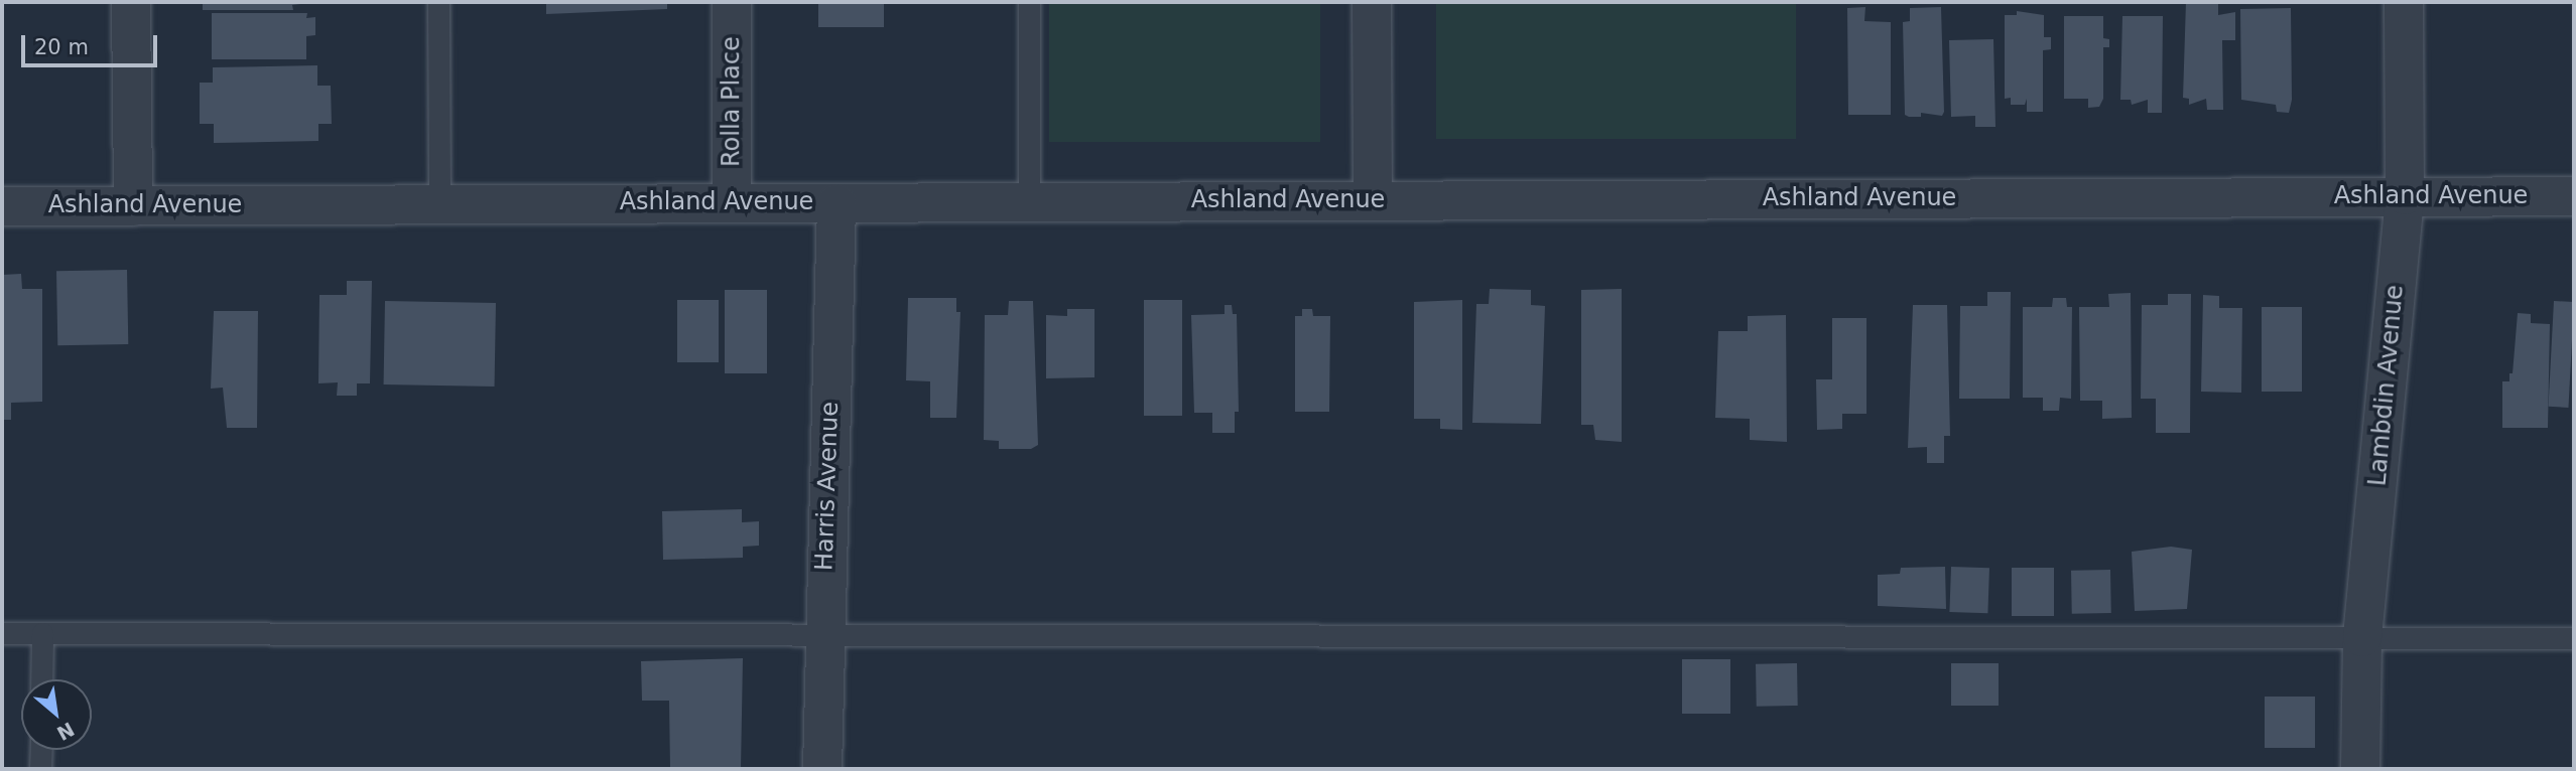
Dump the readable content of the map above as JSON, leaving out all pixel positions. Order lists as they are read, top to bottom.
{
  "streets": {
    "street": [
      "Rolla Place",
      "Ashland Avenue",
      "Lambdin Avenue",
      "Harris Avenue"
    ]
  },
  "crossings": [
    ["Rolla Place", "Ashland Avenue"],
    ["Ashland Avenue", "Lambdin Avenue"],
    ["Ashland Avenue", "Harris Avenue"]
  ],
  "scale_bar": "20 m",
  "north": "bottom right"
}
